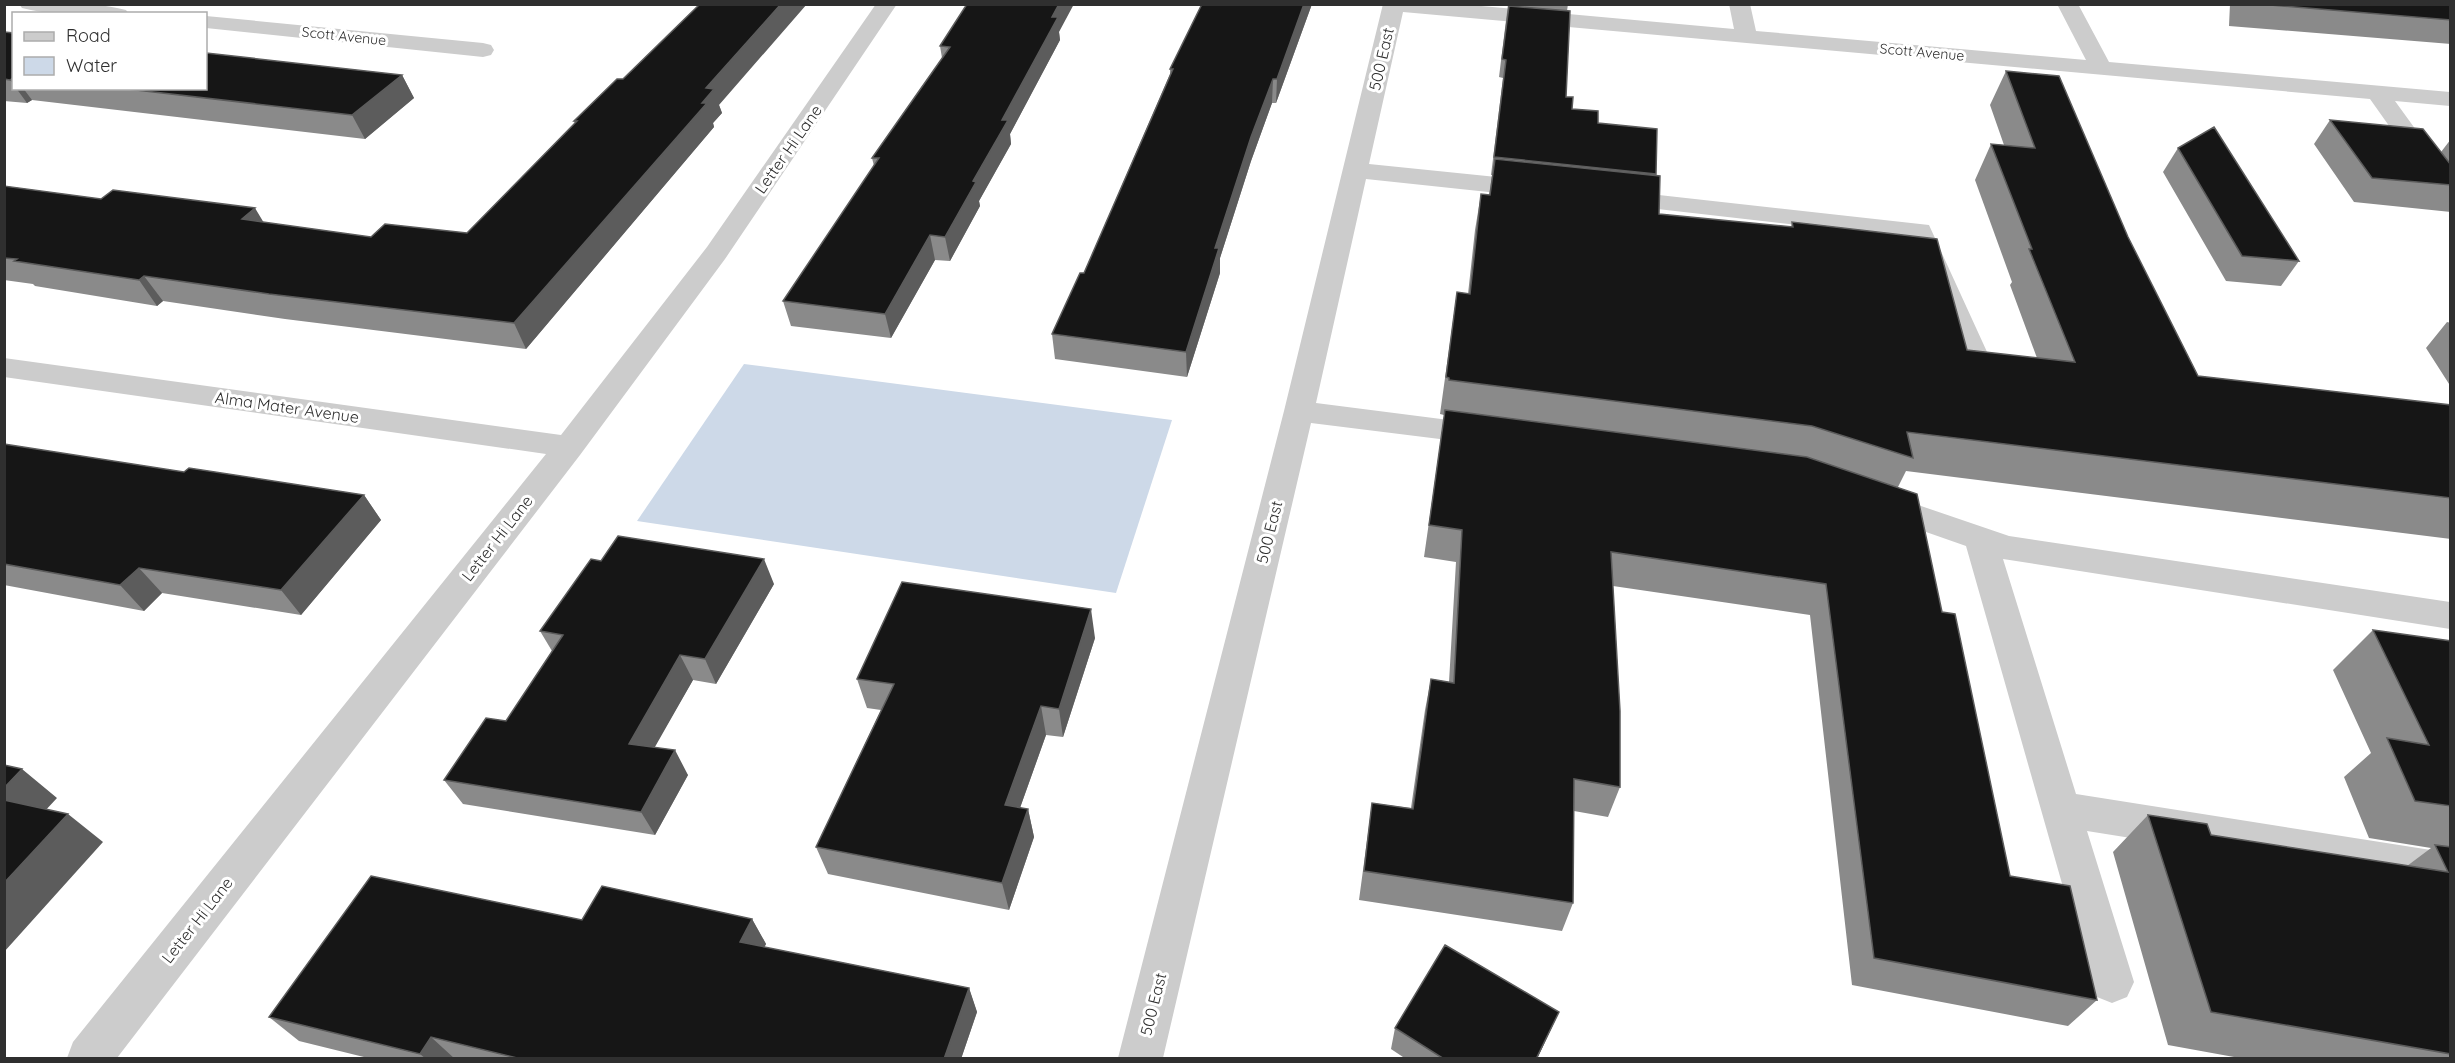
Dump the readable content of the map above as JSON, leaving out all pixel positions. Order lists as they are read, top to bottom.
{
  "streets": {
    "street": [
      "Scott Avenue",
      "500 East",
      "Letter Hi Lane",
      "Alma Mater Avenue"
    ]
  },
  "crossings": [
    ["Scott Avenue", "500 East"],
    ["Letter Hi Lane", "Alma Mater Avenue"]
  ],
  "legend": ["Road", "Water"]
}
